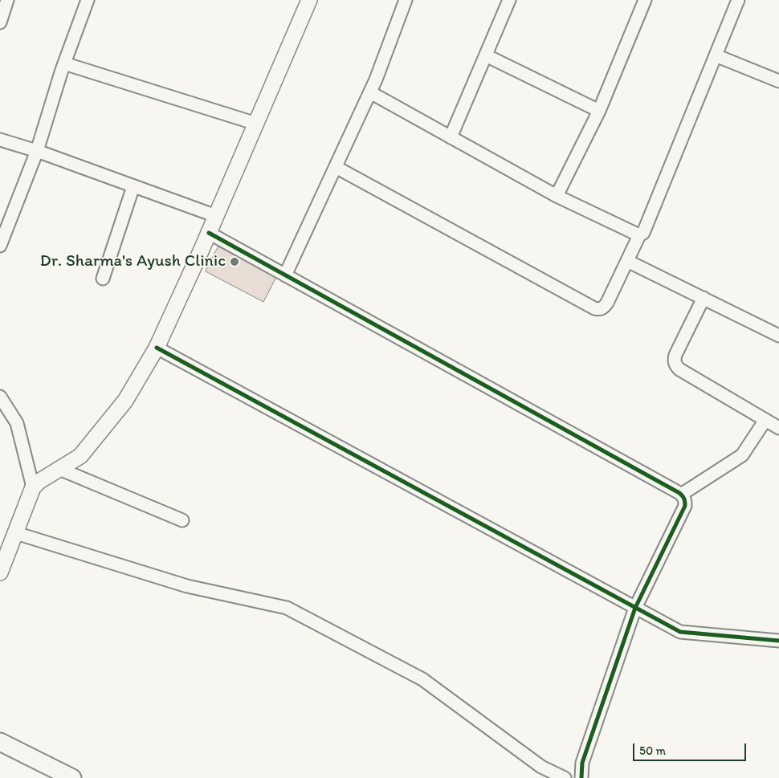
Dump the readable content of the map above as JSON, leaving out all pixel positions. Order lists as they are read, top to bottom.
{
  "places": ["Dr. Sharma's Ayush Clinic"],
  "scale_bar": "50 m"
}
